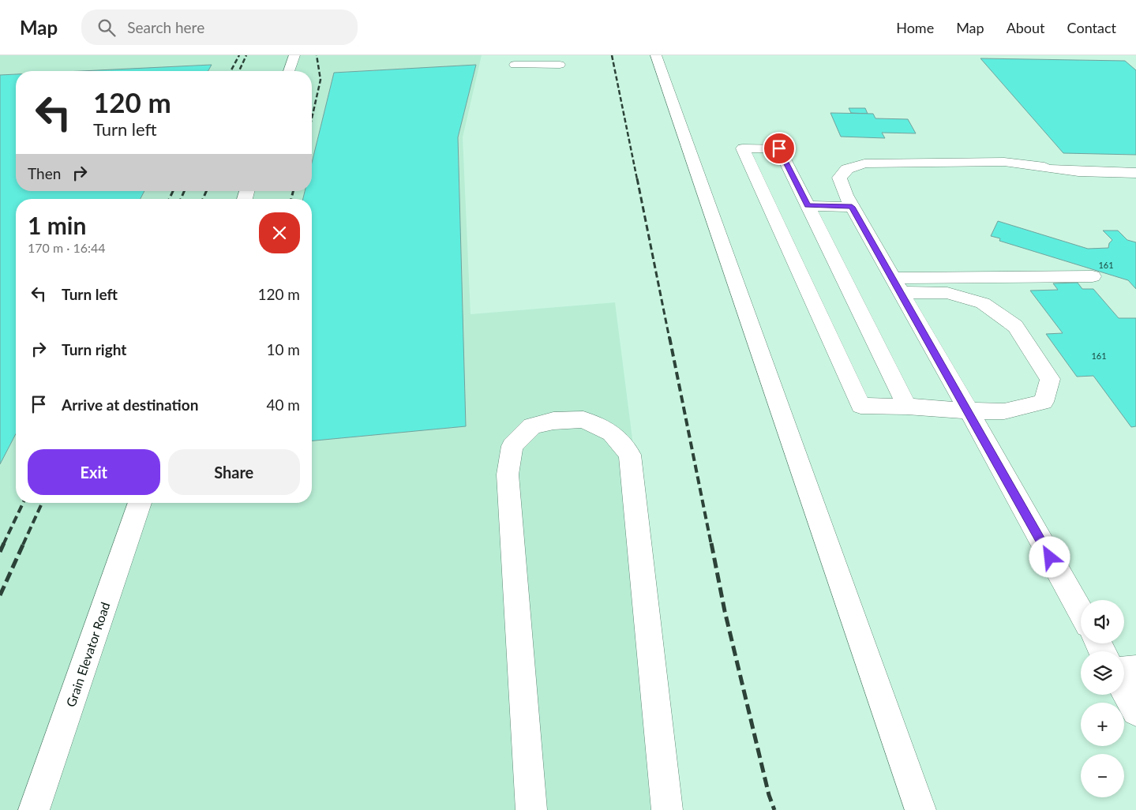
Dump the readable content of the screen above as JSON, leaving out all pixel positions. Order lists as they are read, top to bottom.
{
  "streets": {
    "lane": ["Grain Elevator Road"]
  },
  "house_numbers": ["161", "161"],
  "page": {
    "header": "Map",
    "search": "Search here",
    "nav": [
      "Home",
      "Map",
      "About",
      "Contact"
    ],
    "turn": ["120 m", "Turn left"],
    "then": "Then",
    "heading": ["1 min", "170 m · 16:44"],
    "list": [
      {
        "name": "Turn left",
        "value": "120 m"
      },
      {
        "name": "Turn right",
        "value": "10 m"
      },
      {
        "name": "Arrive at destination",
        "value": "40 m"
      }
    ],
    "buttons": ["Exit", "Share"],
    "map_buttons": ["+", "−"]
  }
}
